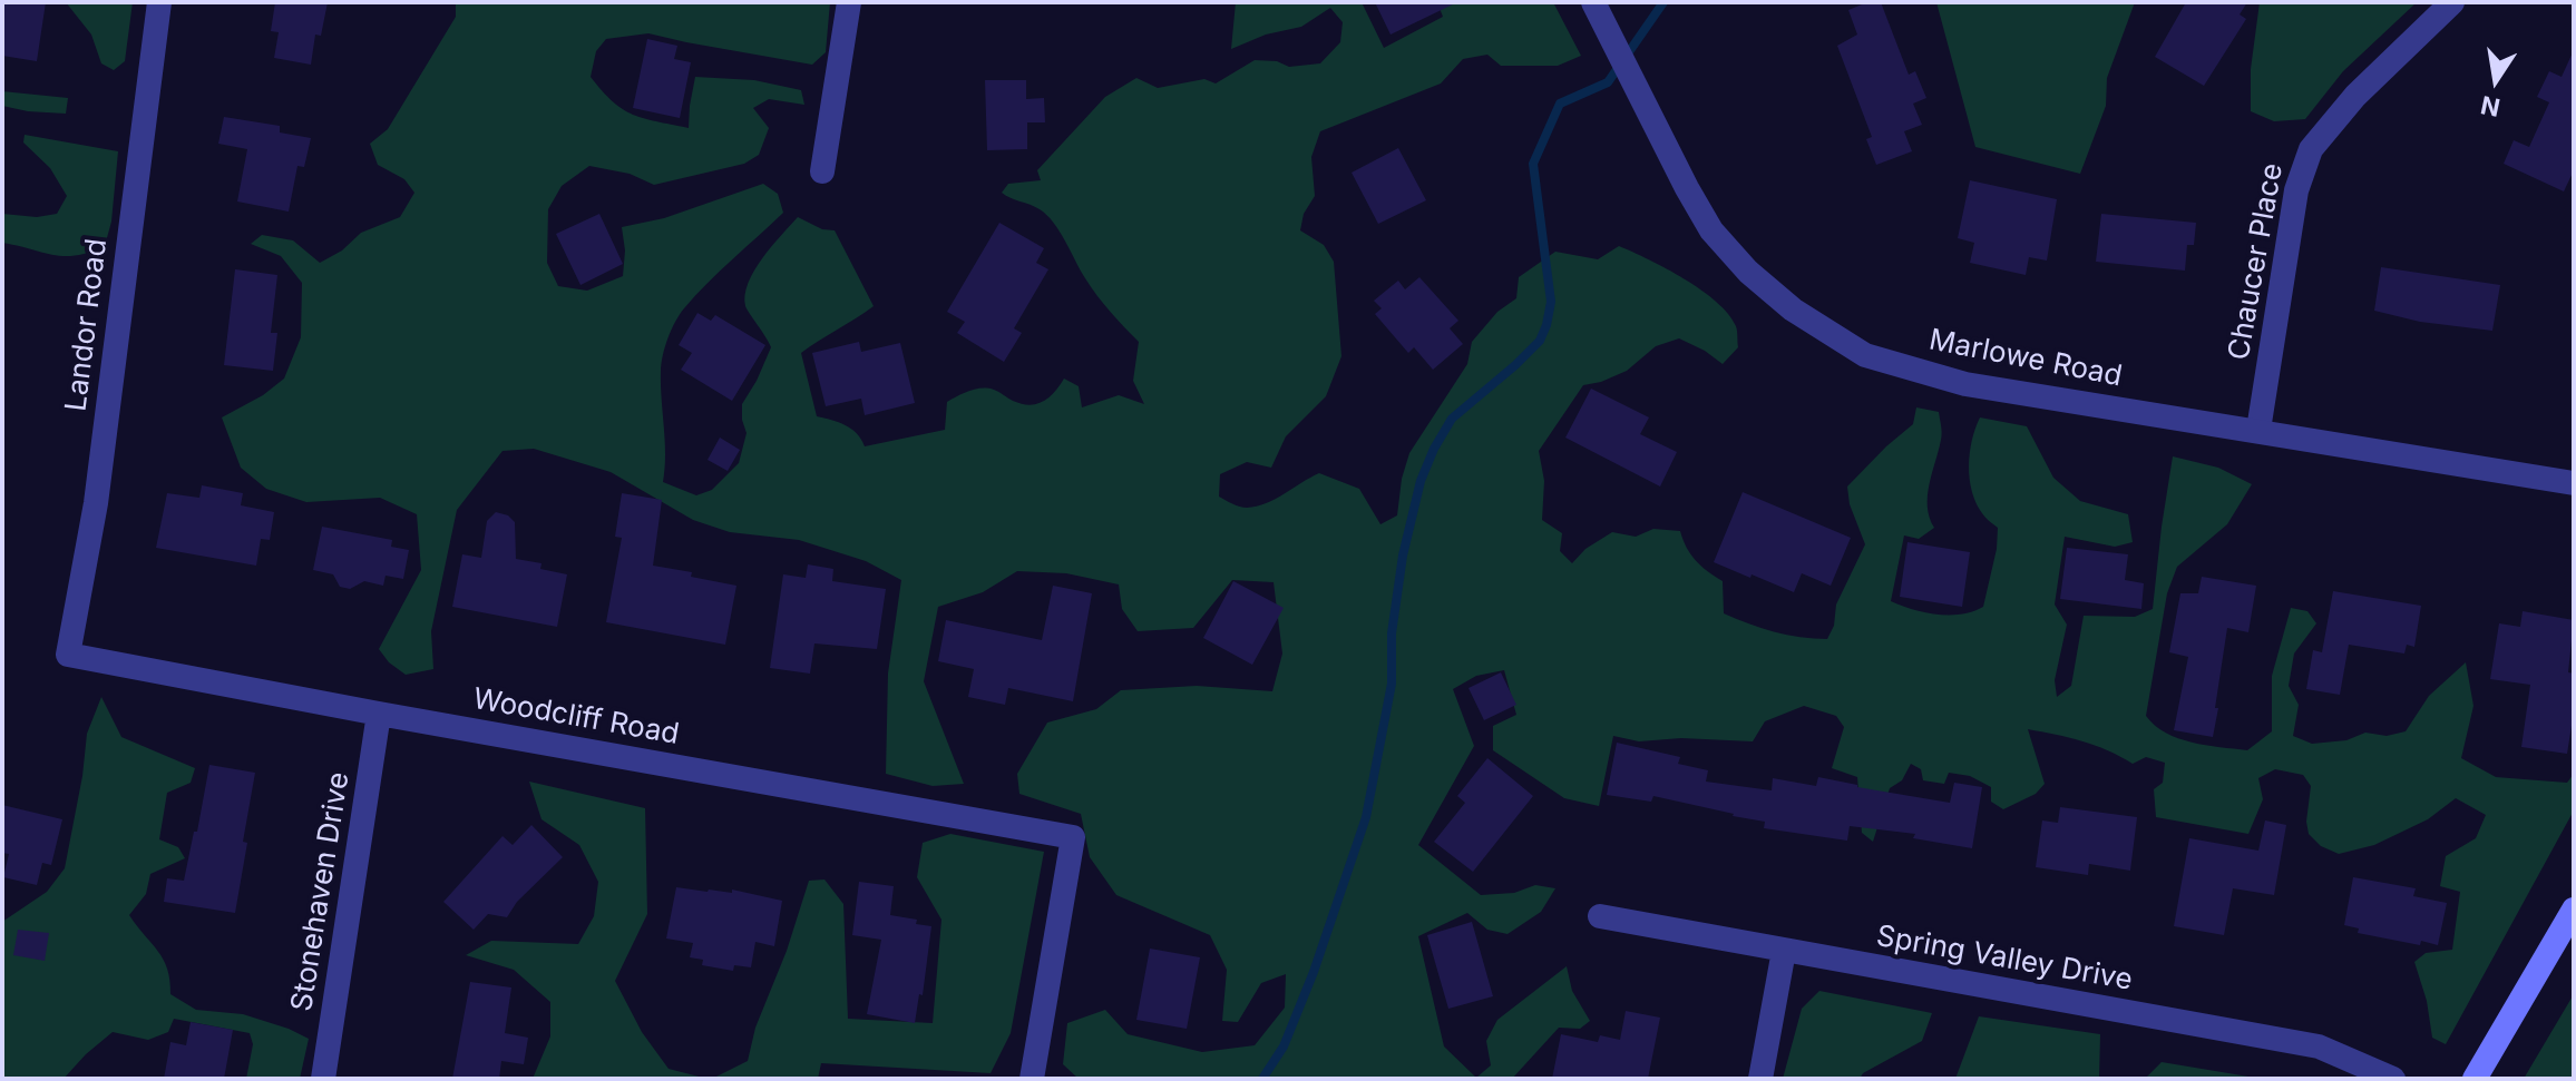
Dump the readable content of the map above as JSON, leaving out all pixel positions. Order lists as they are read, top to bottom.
{
  "streets": {
    "street": [
      "Chaucer Place",
      "Landor Road",
      "Marlowe Road",
      "Woodcliff Road",
      "Stonehaven Drive",
      "Spring Valley Drive"
    ]
  },
  "crossings": [
    ["Chaucer Place", "Marlowe Road"],
    ["Landor Road", "Woodcliff Road"],
    ["Woodcliff Road", "Stonehaven Drive"]
  ],
  "north": "bottom"
}
